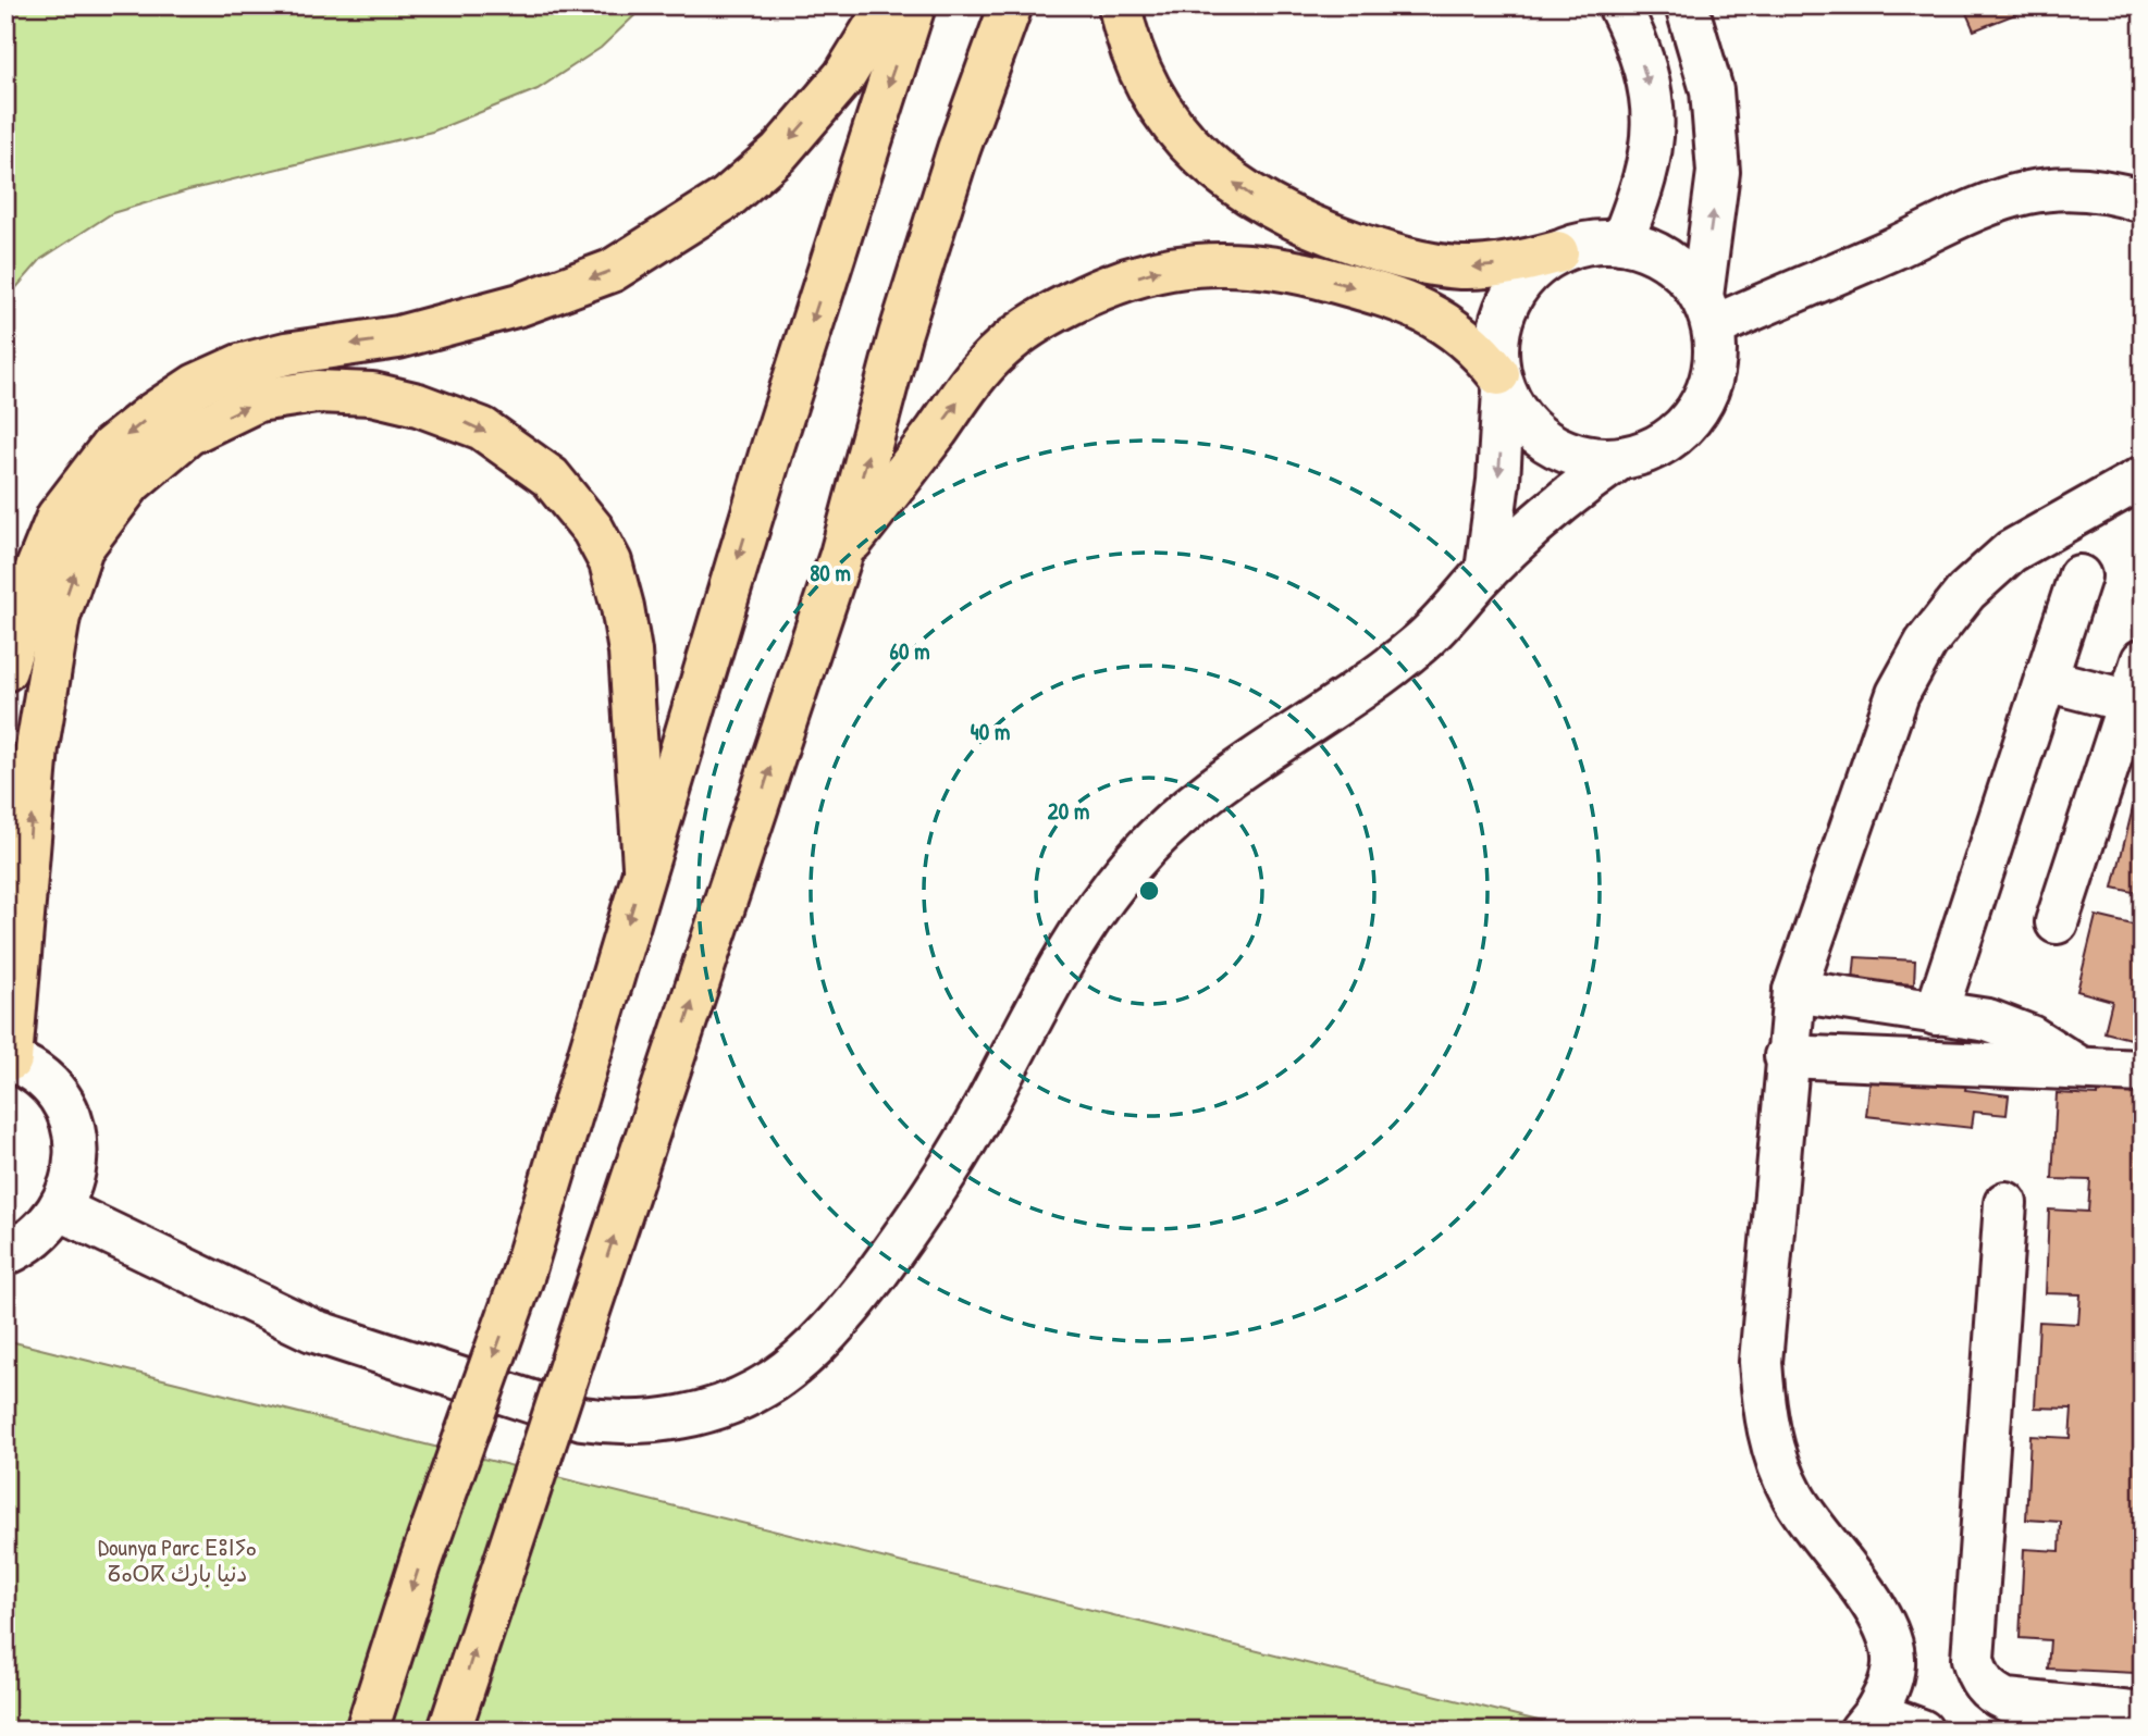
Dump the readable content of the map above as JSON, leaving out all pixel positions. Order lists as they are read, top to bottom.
{
  "parks": ["Dounya Parc ⴹⵓⵏⵢⴰ ⵒⴰⵔⴽ دنيا بارك"],
  "rings": [
    "80 m",
    "60 m",
    "40 m",
    "20 m"
  ]
}
